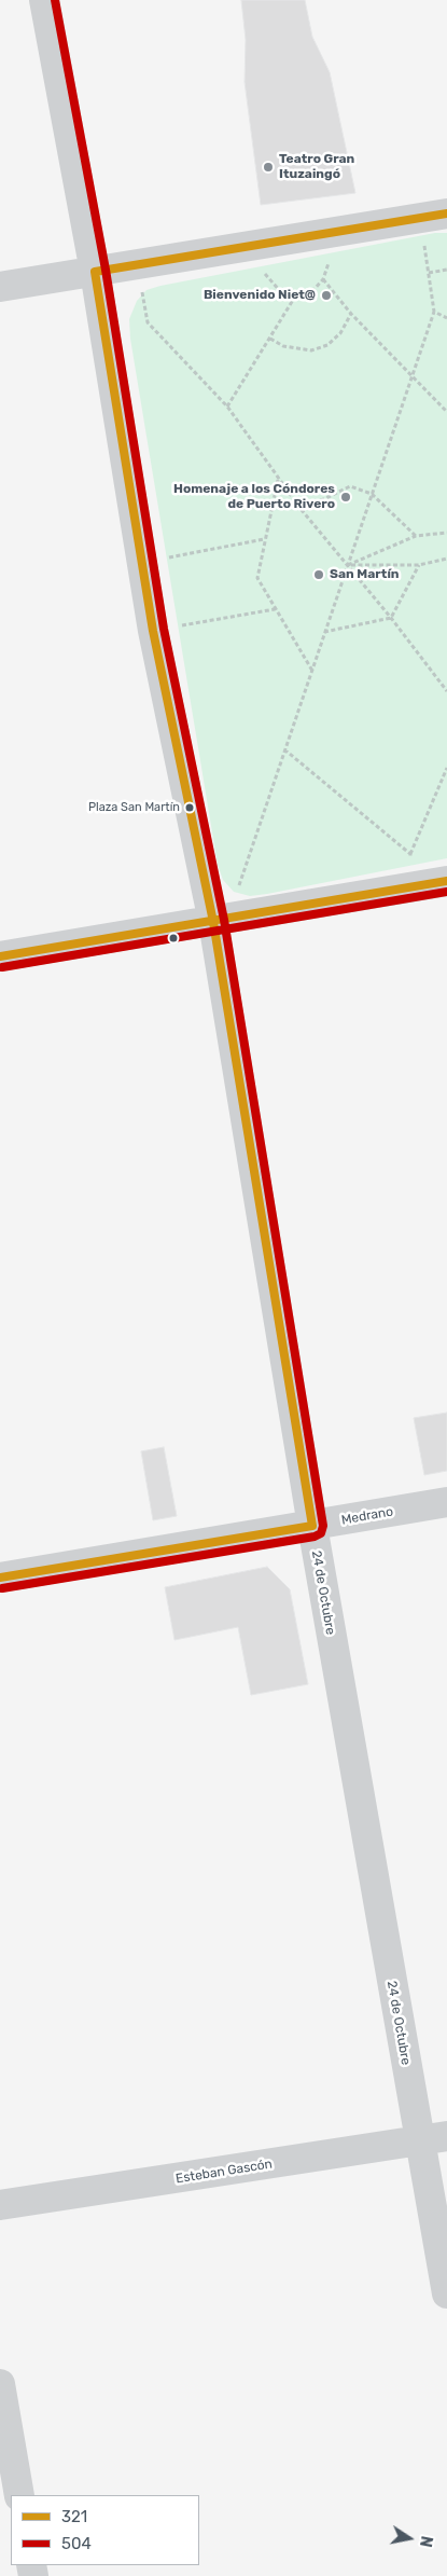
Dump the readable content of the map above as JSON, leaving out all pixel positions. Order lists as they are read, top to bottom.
{
  "streets": {
    "street": ["Medrano", "24 de Octubre", "Esteban Gascón"]
  },
  "crossings": [
    ["Medrano", "24 de Octubre"],
    ["24 de Octubre", "Esteban Gascón"]
  ],
  "places": [
    "Teatro Gran Ituzaingó",
    "Bienvenido Niet@",
    "Homenaje a los Cóndores de Puerto Rivero",
    "San Martín",
    "Plaza San Martín"
  ],
  "lines": ["transit line 504", "transit line 321"],
  "legend": ["321", "504"],
  "north": "right"
}
